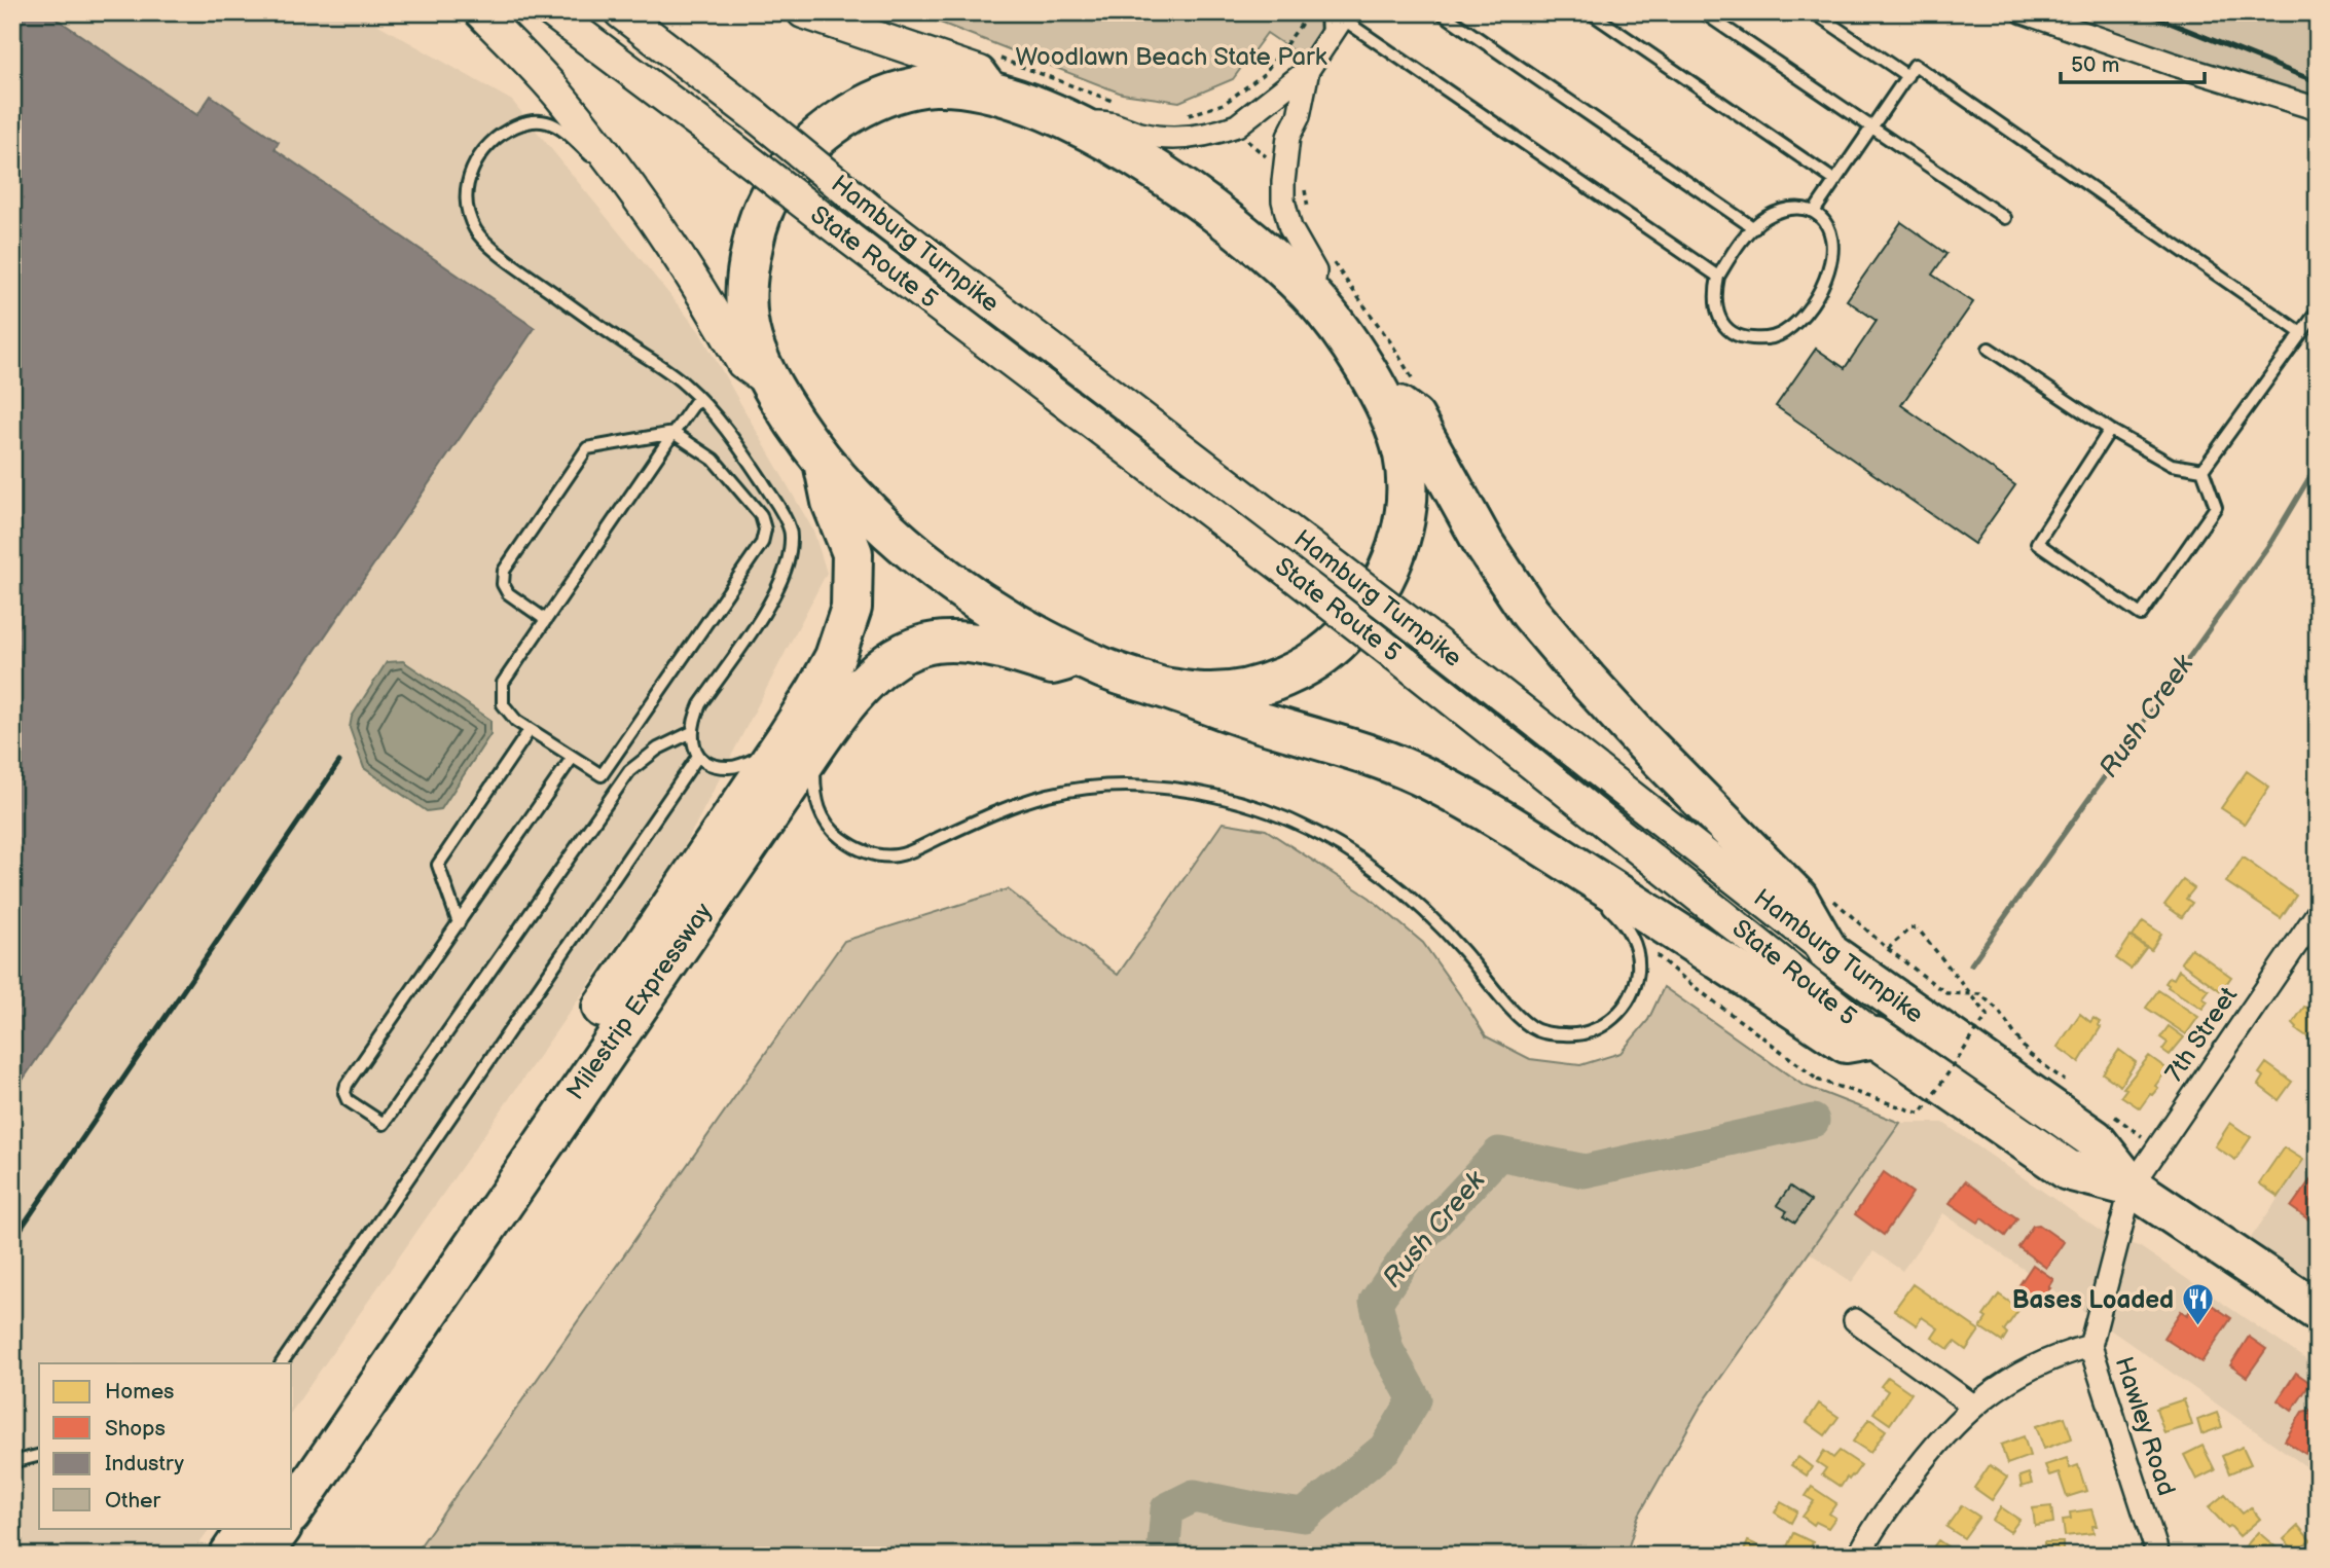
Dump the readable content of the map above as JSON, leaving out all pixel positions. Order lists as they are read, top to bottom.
{
  "streets": {
    "highway": ["Hamburg Turnpike", "State Route 5", "Milestrip Expressway"],
    "street": ["7th Street", "Hawley Road"]
  },
  "crossings": [
    ["Hamburg Turnpike", "State Route 5"],
    ["Hamburg Turnpike", "7th Street"],
    ["Hamburg Turnpike", "Hawley Road"],
    ["State Route 5", "7th Street"],
    ["State Route 5", "Hawley Road"],
    ["7th Street", "Hawley Road"]
  ],
  "water": ["Rush Creek"],
  "parks": ["Woodlawn Beach State Park"],
  "places": {
    "restaurant": ["Bases Loaded"]
  },
  "legend": [
    "Homes",
    "Shops",
    "Industry",
    "Other"
  ],
  "scale_bar": "50 m"
}
